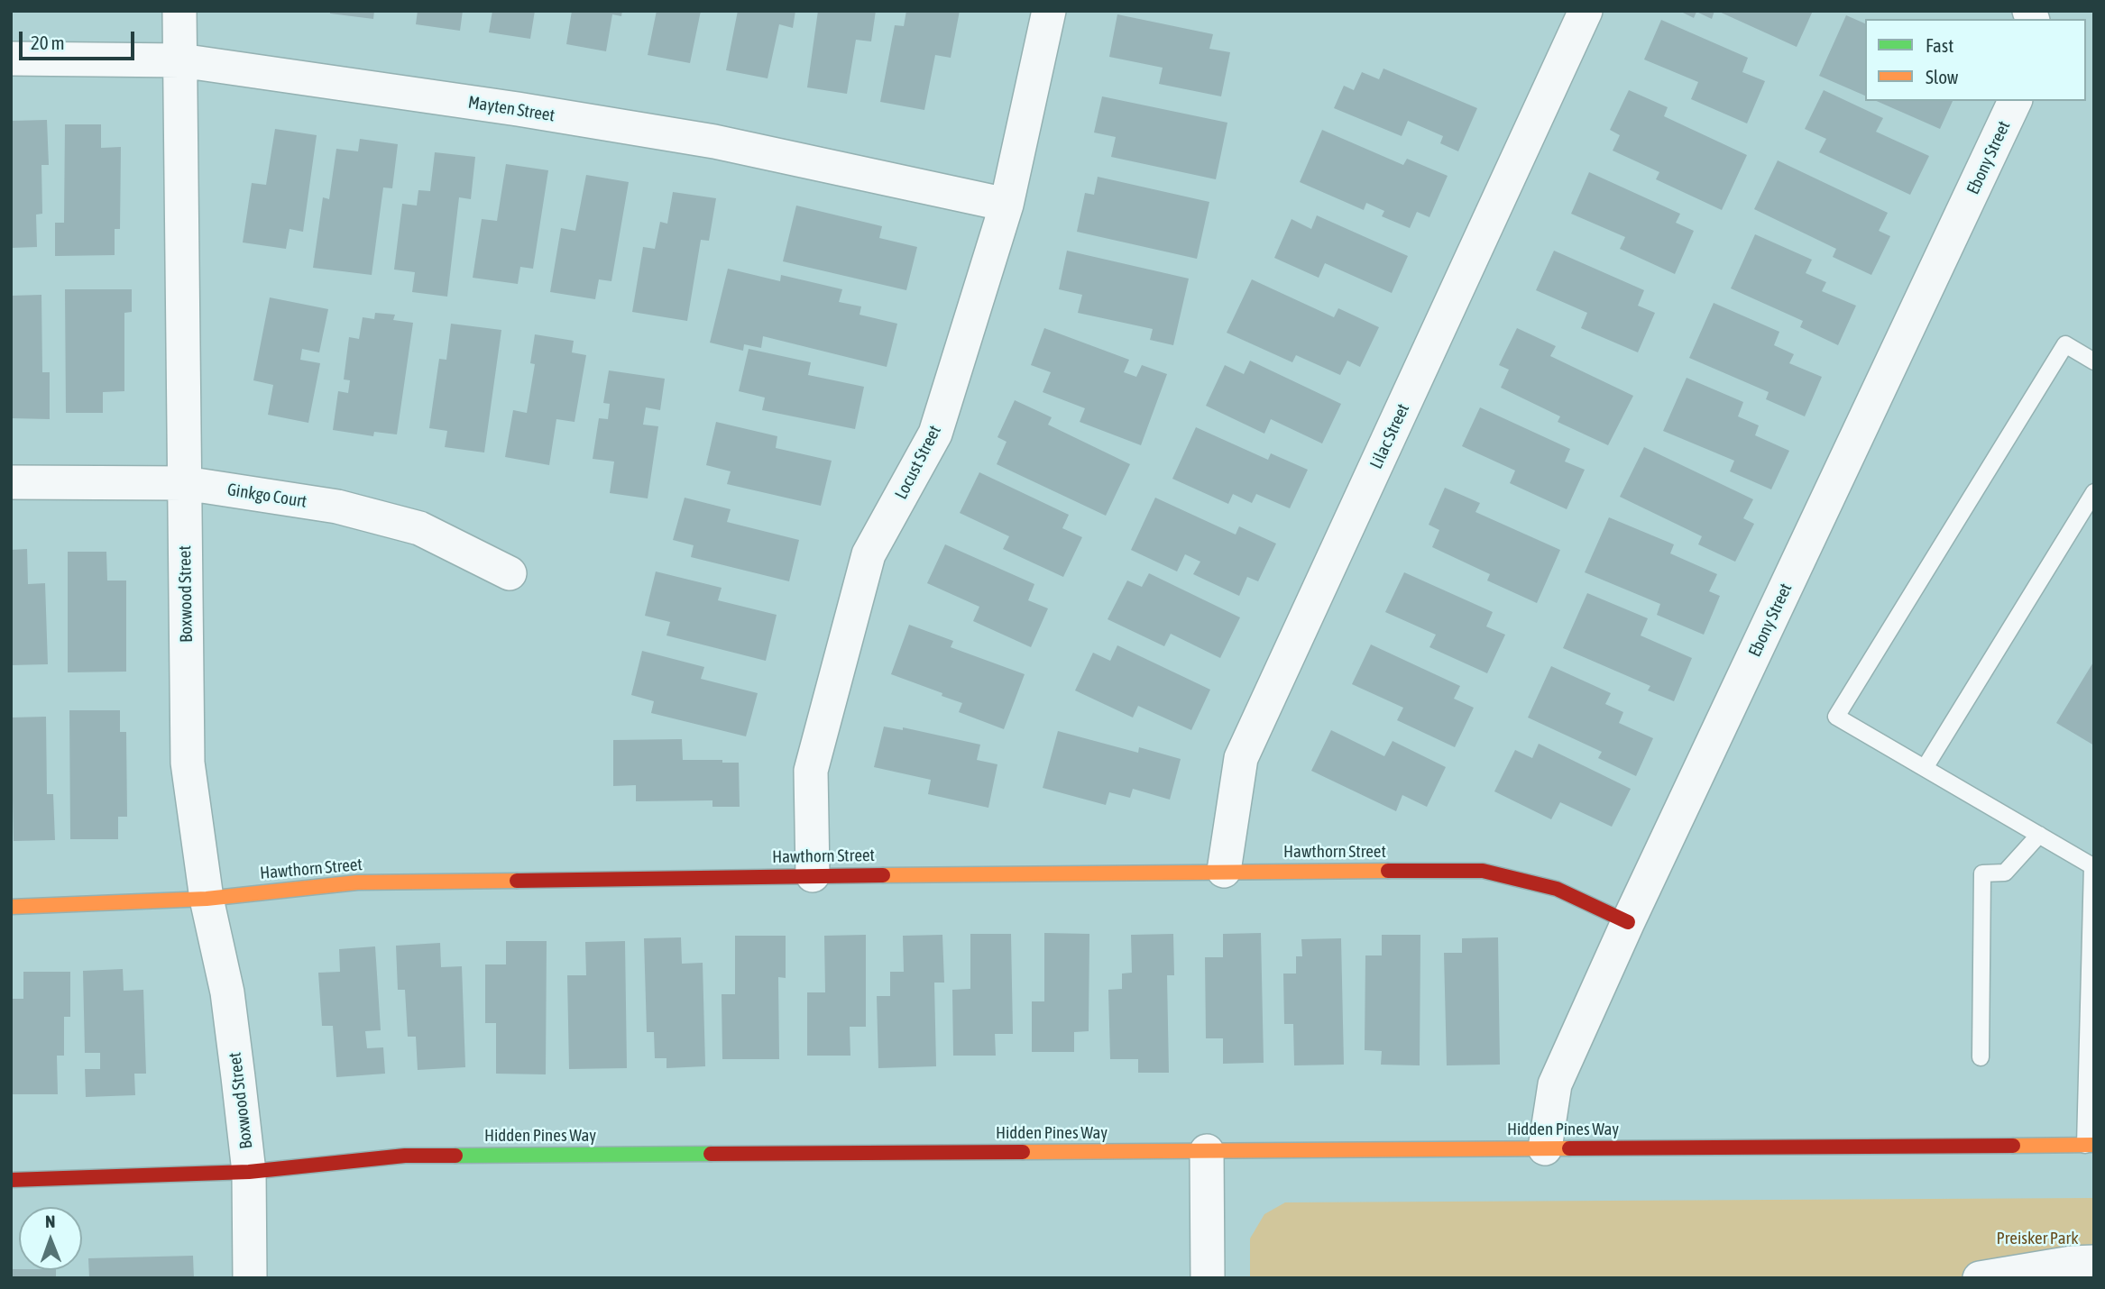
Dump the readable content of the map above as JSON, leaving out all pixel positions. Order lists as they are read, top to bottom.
{
  "streets": {
    "street": [
      "Mayten Street",
      "Ebony Street",
      "Lilac Street",
      "Locust Street",
      "Ginkgo Court",
      "Boxwood Street",
      "Hawthorn Street",
      "Hidden Pines Way"
    ]
  },
  "crossings": [
    ["Mayten Street", "Locust Street"],
    ["Mayten Street", "Boxwood Street"],
    ["Ebony Street", "Hawthorn Street"],
    ["Ebony Street", "Hidden Pines Way"],
    ["Lilac Street", "Hawthorn Street"],
    ["Locust Street", "Hawthorn Street"],
    ["Ginkgo Court", "Boxwood Street"],
    ["Boxwood Street", "Hawthorn Street"],
    ["Boxwood Street", "Hidden Pines Way"]
  ],
  "parks": ["Preisker Park"],
  "legend": ["Fast", "Slow"],
  "scale_bar": "20 m",
  "north": "top"
}
